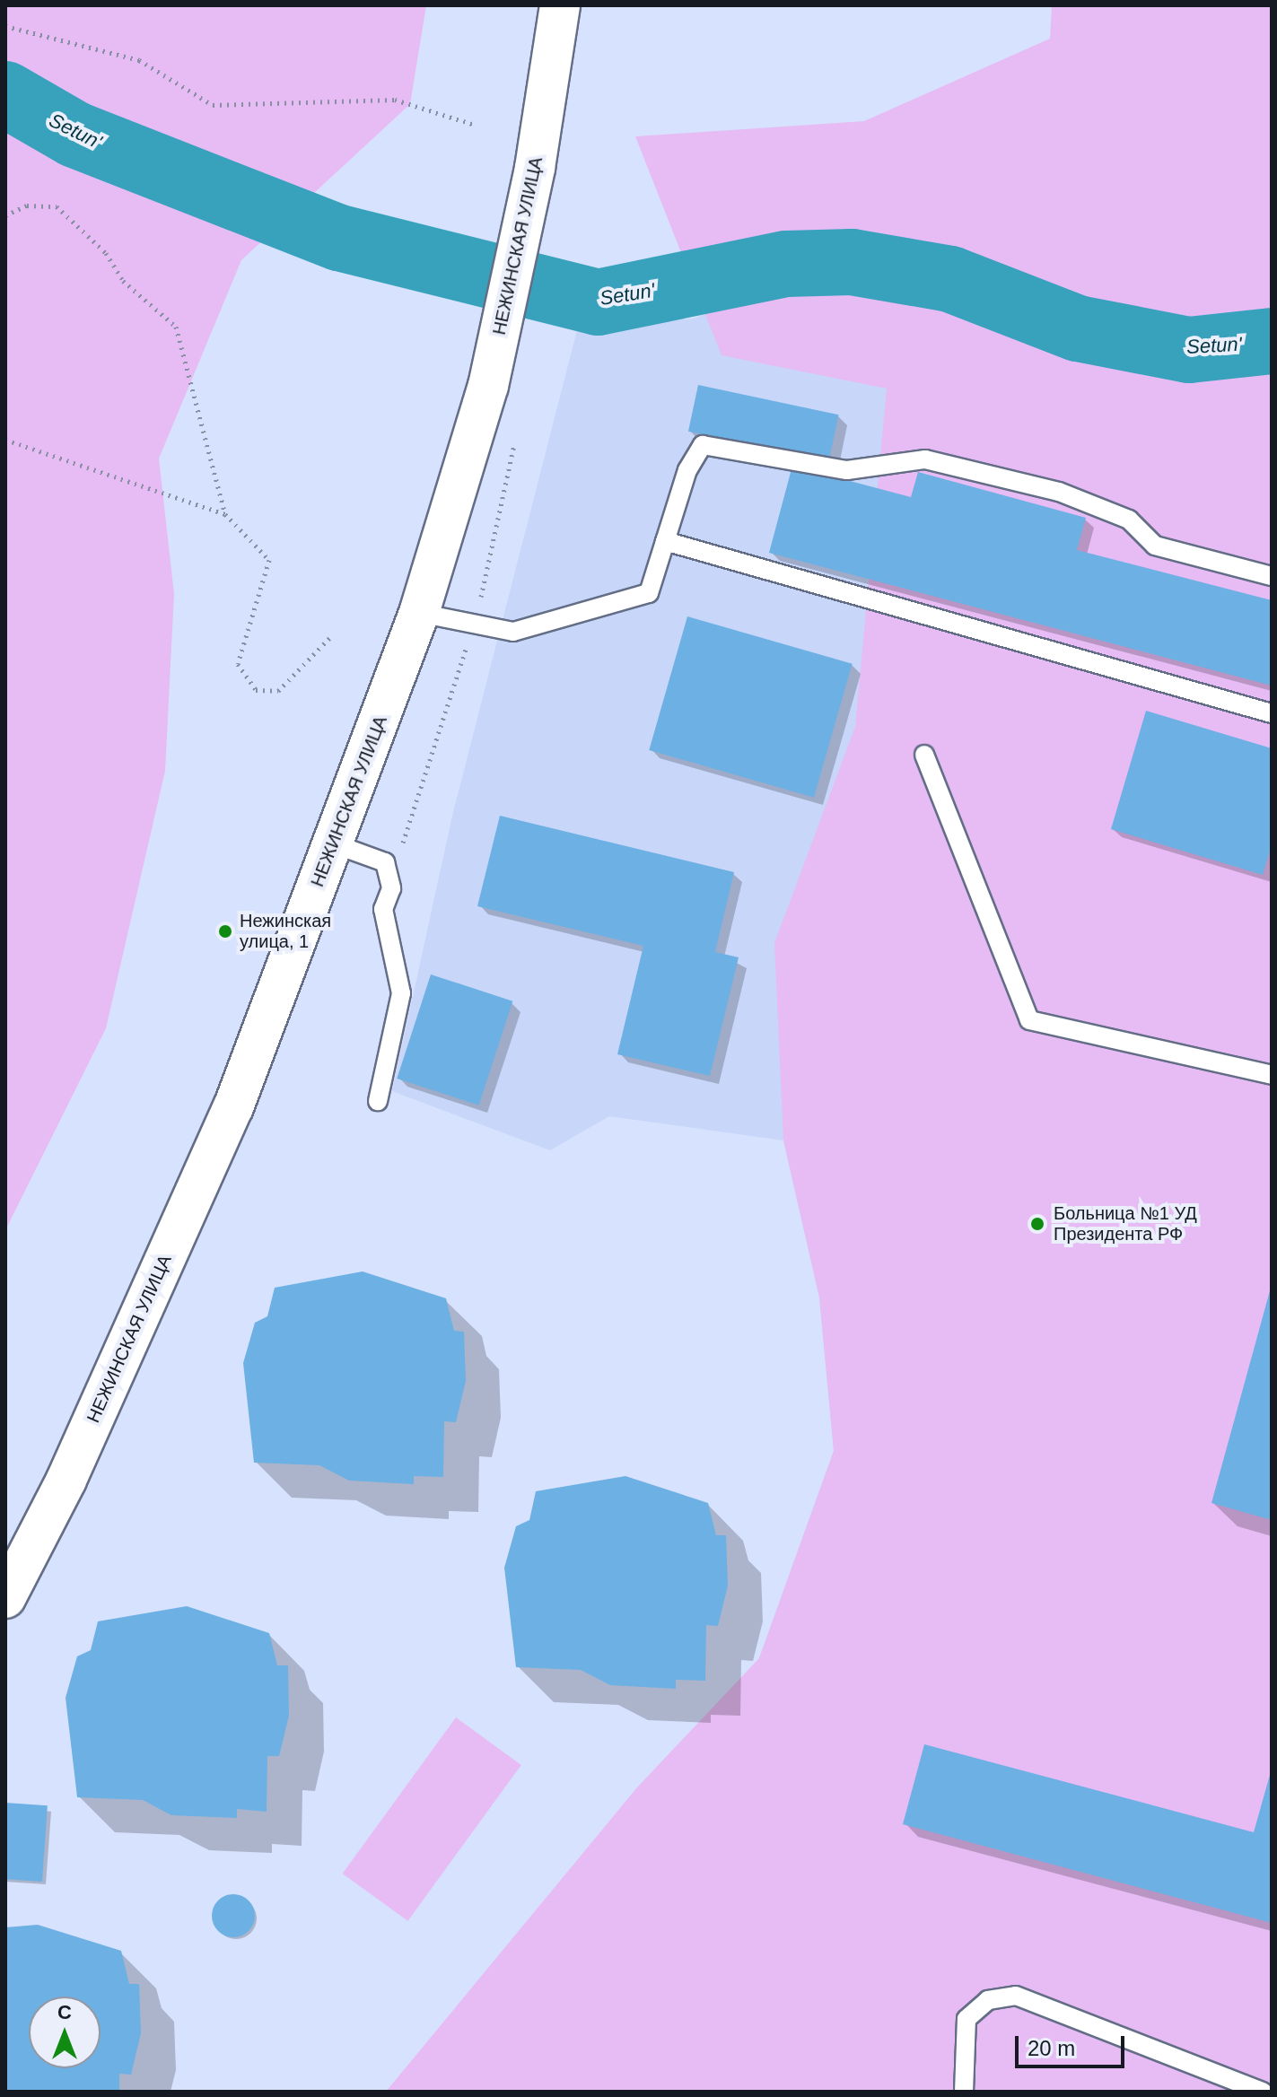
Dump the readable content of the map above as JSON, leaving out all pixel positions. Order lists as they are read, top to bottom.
{
  "streets": {
    "street": ["НЕЖИНСКАЯ УЛИЦА"]
  },
  "water": ["Setun'"],
  "places": ["Нежинская улица, 1", "Больница №1 УД Президента РФ"],
  "scale_bar": "20 m",
  "north": "top"
}
